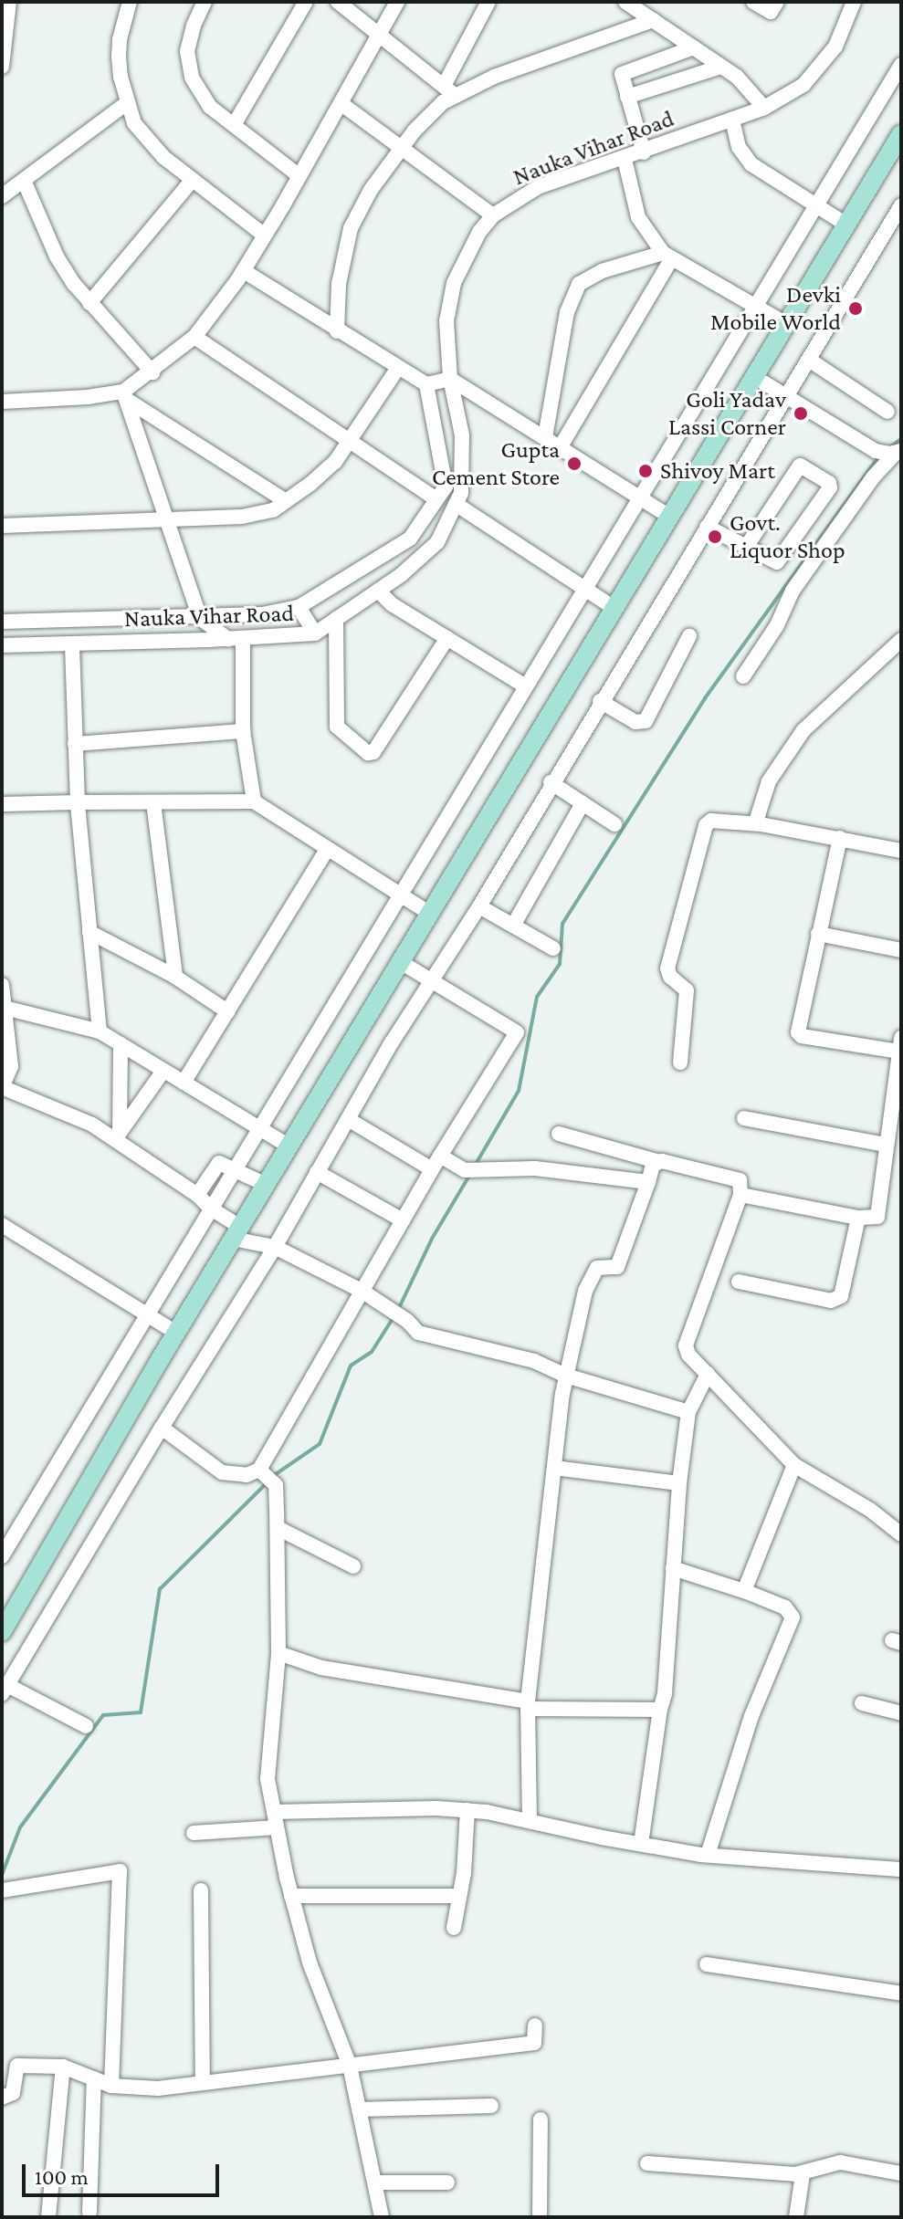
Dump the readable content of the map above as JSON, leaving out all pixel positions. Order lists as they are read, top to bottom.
{
  "streets": {
    "street": ["Nauka Vihar Road"]
  },
  "places": [
    "Devki Mobile World",
    "Goli Yadav Lassi Corner",
    "Gupta Cement Store",
    "Shivoy Mart",
    "Govt. Liquor Shop"
  ],
  "scale_bar": "100 m"
}
